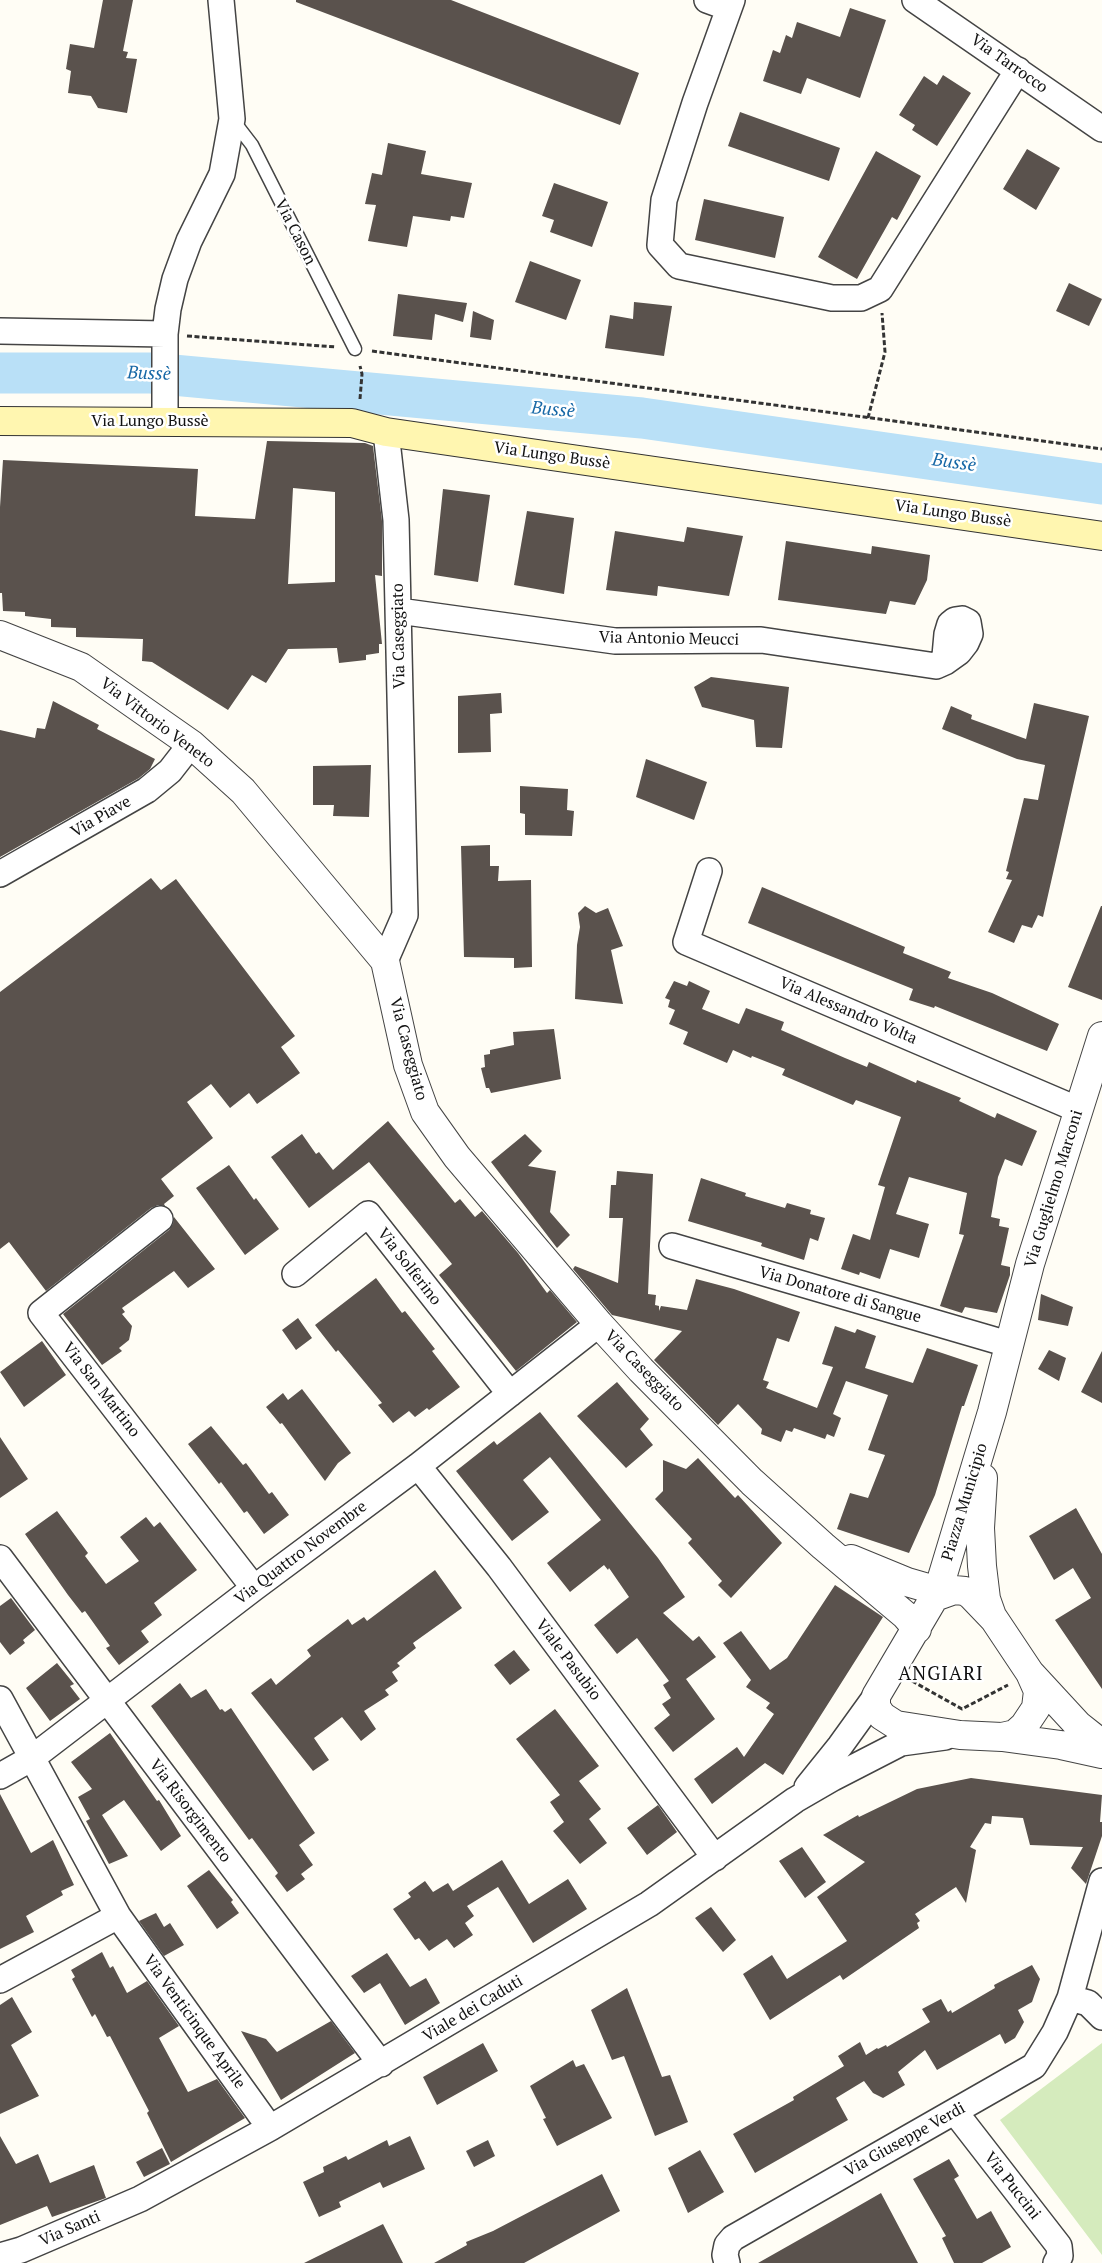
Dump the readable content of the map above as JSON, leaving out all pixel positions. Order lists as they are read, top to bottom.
{
  "streets": {
    "main road": ["Via Lungo Bussè"],
    "street": [
      "Via Tarrocco",
      "Via Caseggiato",
      "Via Antonio Meucci",
      "Via Vittorio Veneto",
      "Via Piave",
      "Via Alessandro Volta",
      "Via Guglielmo Marconi",
      "Via Solferino",
      "Via Donatore di Sangue",
      "Via San Martino",
      "Piazza Municipio",
      "Via Quattro Novembre",
      "Viale Pasubio",
      "Via Risorgimento",
      "Viale dei Caduti",
      "Via Venticinque Aprile",
      "Via Giuseppe Verdi",
      "Via Puccini",
      "Via Santi"
    ],
    "lane": ["Via Cason"]
  },
  "crossings": [
    ["Via Lungo Bussè", "Via Caseggiato"],
    ["Via Caseggiato", "Via Antonio Meucci"],
    ["Via Caseggiato", "Via Vittorio Veneto"],
    ["Via Caseggiato", "Piazza Municipio"],
    ["Via Caseggiato", "Via Quattro Novembre"],
    ["Via Vittorio Veneto", "Via Piave"],
    ["Via Alessandro Volta", "Via Guglielmo Marconi"],
    ["Via Guglielmo Marconi", "Via Donatore di Sangue"],
    ["Via Guglielmo Marconi", "Piazza Municipio"],
    ["Via Solferino", "Via Quattro Novembre"],
    ["Via Donatore di Sangue", "Piazza Municipio"],
    ["Via San Martino", "Via Quattro Novembre"],
    ["Piazza Municipio", "Viale dei Caduti"],
    ["Via Quattro Novembre", "Viale Pasubio"],
    ["Via Quattro Novembre", "Via Risorgimento"],
    ["Via Quattro Novembre", "Via Venticinque Aprile"],
    ["Viale Pasubio", "Viale dei Caduti"],
    ["Via Risorgimento", "Viale dei Caduti"],
    ["Viale dei Caduti", "Via Venticinque Aprile"],
    ["Viale dei Caduti", "Via Santi"],
    ["Via Giuseppe Verdi", "Via Puccini"]
  ],
  "districts": ["ANGIARI"],
  "water": ["Bussè"]
}
